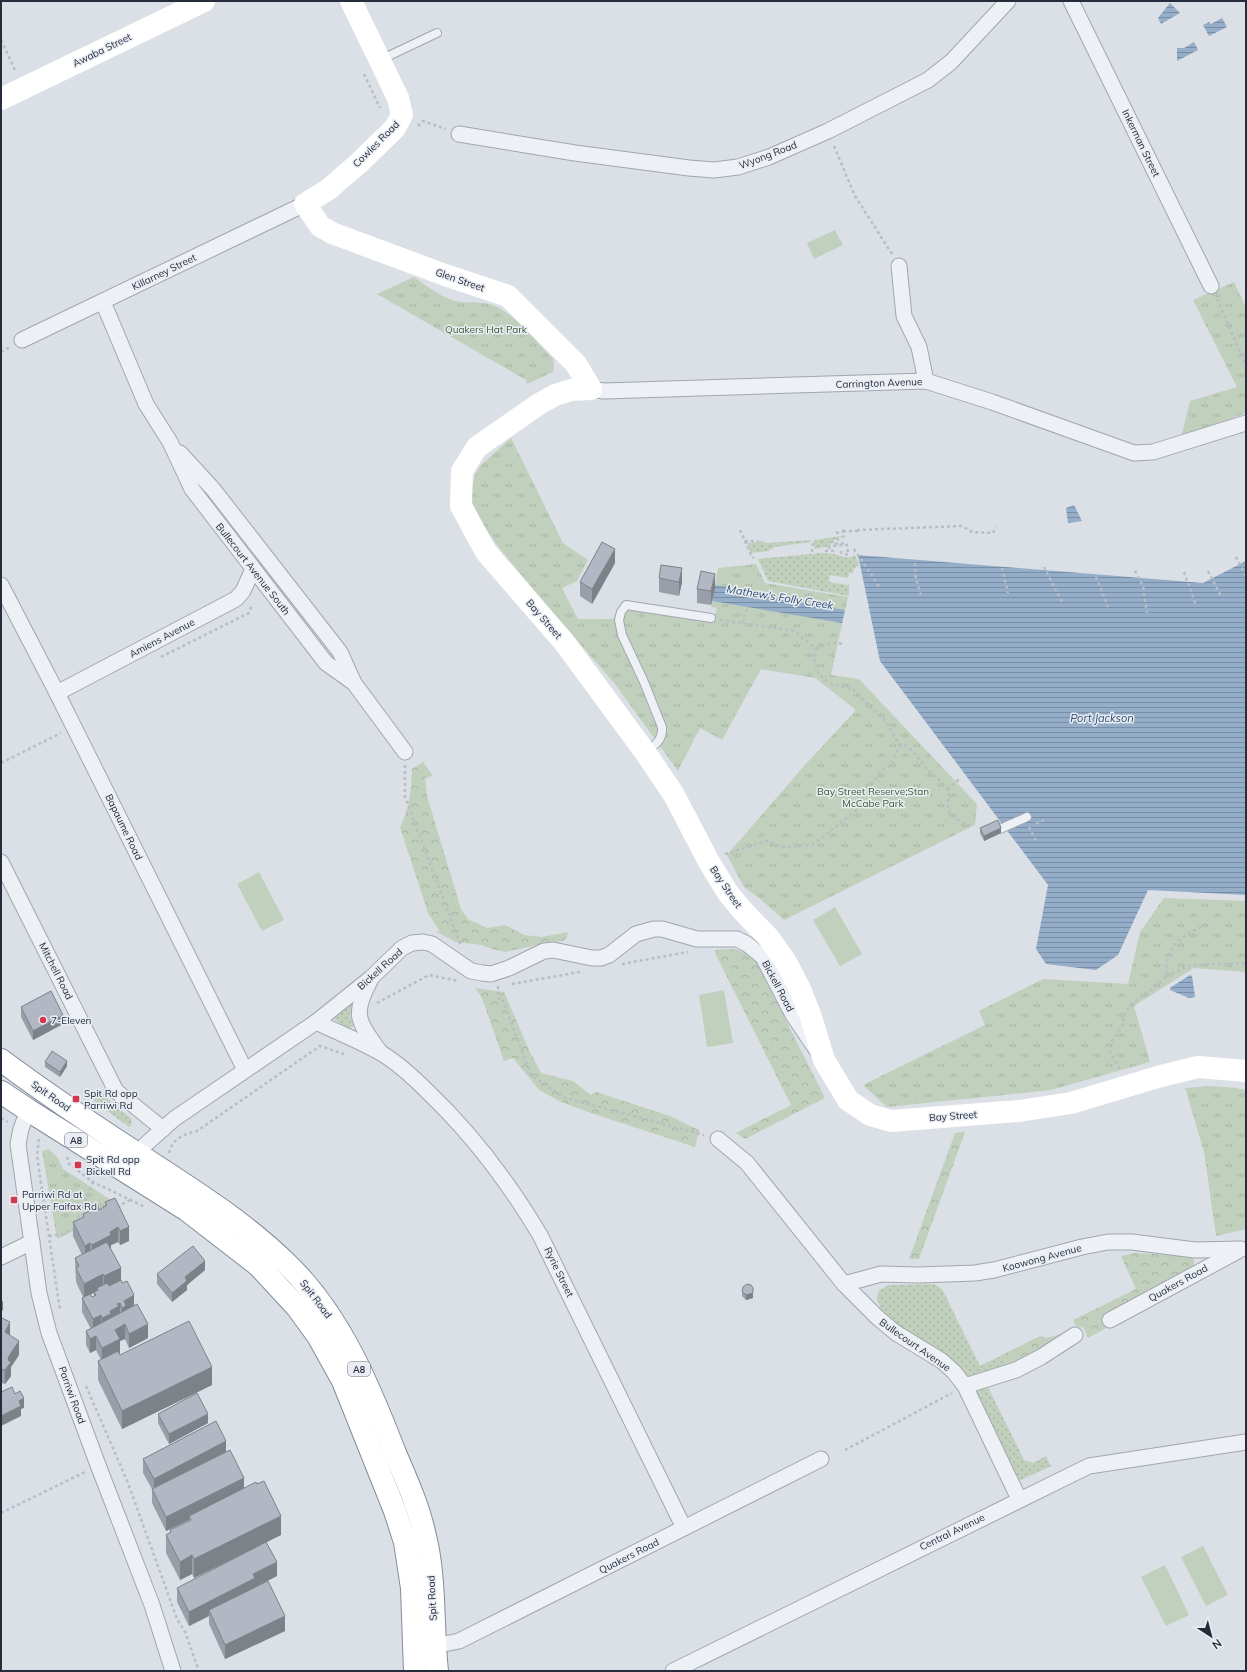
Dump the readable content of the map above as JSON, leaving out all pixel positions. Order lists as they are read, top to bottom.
{
  "streets": {
    "main road": [
      "Awaba Street",
      "Cowles Road",
      "Glen Street",
      "Bay Street",
      "Spit Road",
      "A8"
    ],
    "street": [
      "Inkerman Street",
      "Wyong Road",
      "Killarney Street",
      "Carrington Avenue",
      "Bullecourt Avenue South",
      "Amiens Avenue",
      "Bapaume Road",
      "Bickell Road",
      "Mitchell Road",
      "Koowong Avenue",
      "Ryrie Street",
      "Quakers Road",
      "Bullecourt Avenue",
      "Parriwi Road",
      "Central Avenue"
    ]
  },
  "crossings": [
    ["Cowles Road", "Killarney Street"],
    ["Cowles Road", "Glen Street"],
    ["Killarney Street", "Glen Street"],
    ["Killarney Street", "Bullecourt Avenue South"],
    ["Glen Street", "Carrington Avenue"],
    ["Glen Street", "Bay Street"],
    ["Carrington Avenue", "Bay Street"],
    ["Bullecourt Avenue South", "Amiens Avenue"],
    ["Bay Street", "Bickell Road"],
    ["Amiens Avenue", "Bapaume Road"],
    ["Bapaume Road", "Bickell Road"],
    ["Bickell Road", "Mitchell Road"],
    ["Bickell Road", "Spit Road"],
    ["Bickell Road", "Ryrie Street"],
    ["Spit Road", "Quakers Road"],
    ["Spit Road", "Parriwi Road"],
    ["Koowong Avenue", "Quakers Road"],
    ["Koowong Avenue", "Bullecourt Avenue"],
    ["Ryrie Street", "Quakers Road"],
    ["Bullecourt Avenue", "Central Avenue"]
  ],
  "water": ["Mathew's Folly Creek", "Port Jackson"],
  "parks": ["Quakers Hat Park", "Bay Street Reserve;Stan McCabe Park"],
  "places": {
    "other": ["7-Eleven"],
    "transit": ["Spit Rd opp Parriwi Rd", "Spit Rd opp Bickell Rd", "Parriwi Rd at Upper Faifax Rd"]
  },
  "north": "bottom right"
}
